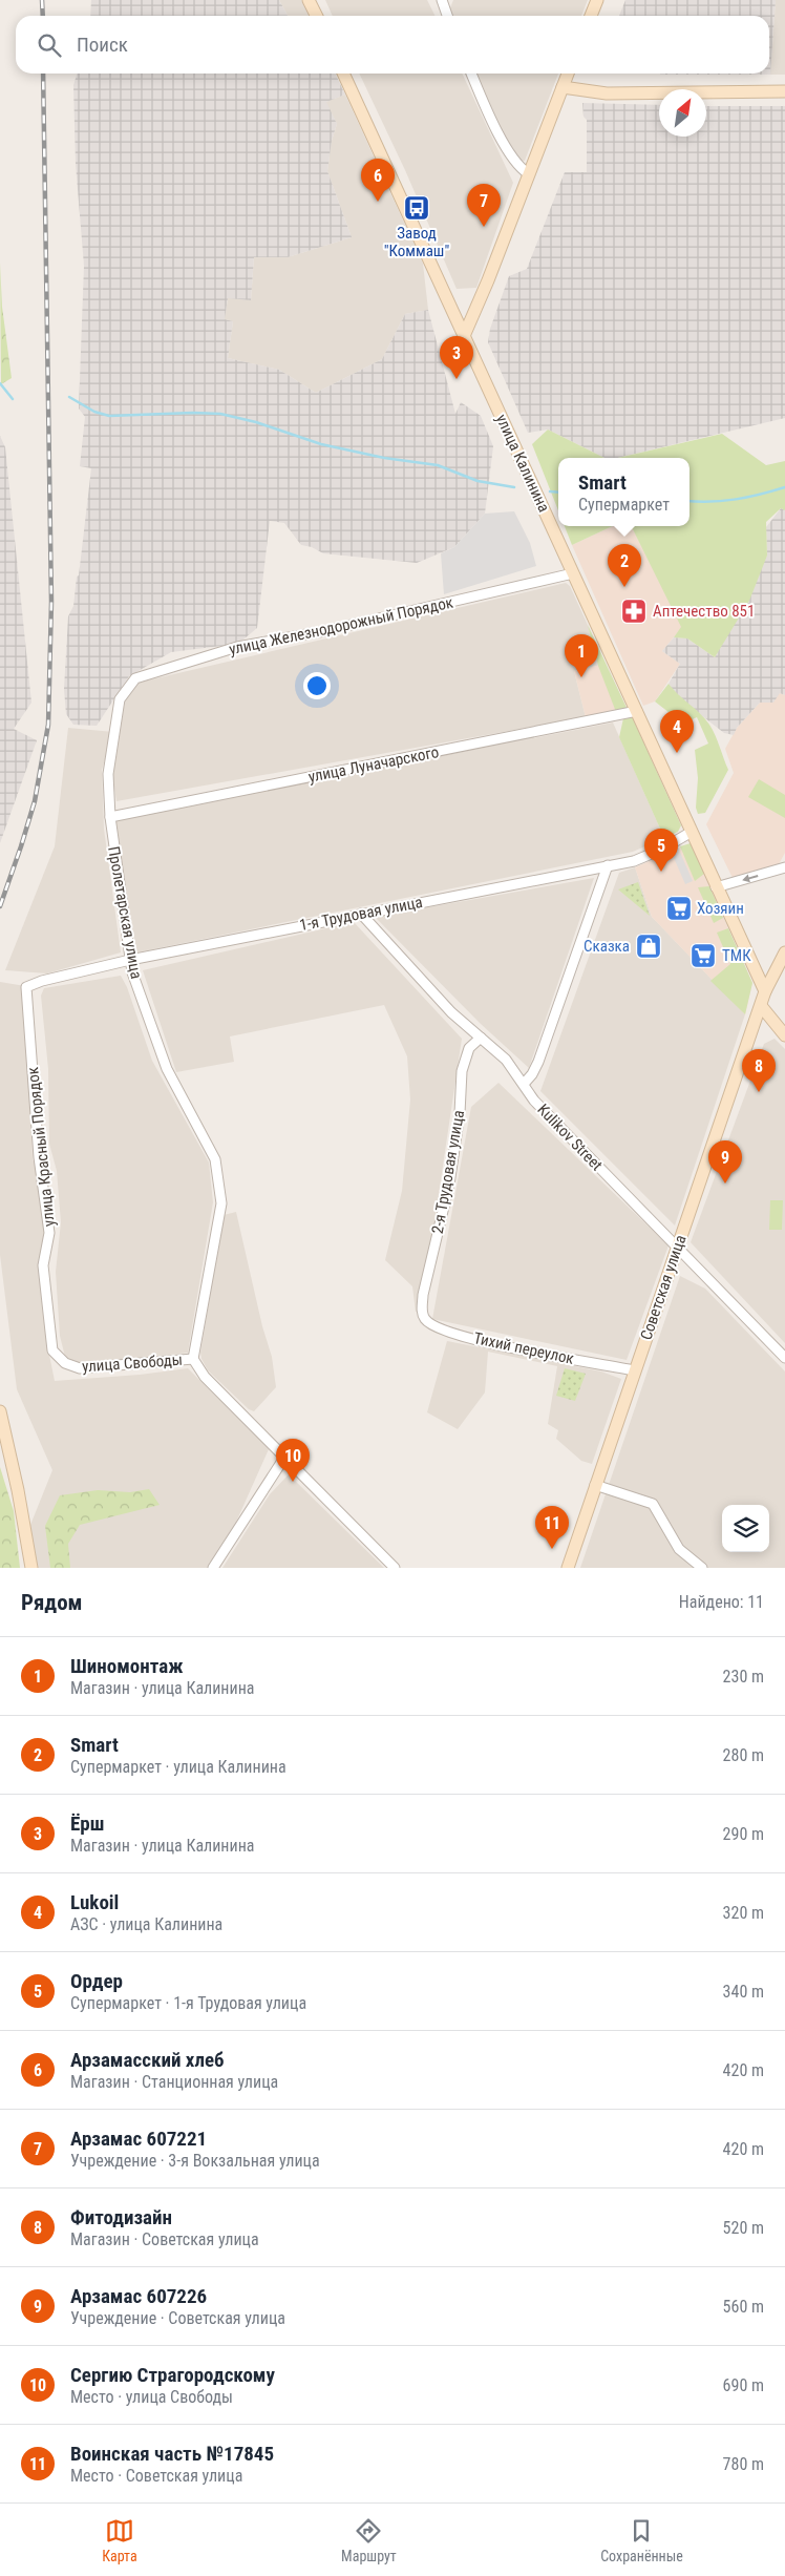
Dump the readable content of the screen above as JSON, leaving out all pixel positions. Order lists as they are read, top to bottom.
{
  "streets": {
    "street": [
      "улица Калинина",
      "улица Железнодорожный Порядок",
      "улица Луначарского",
      "Пролетарская улица",
      "1-я Трудовая улица",
      "Kulikov Street",
      "улица Красный Порядок",
      "2-я Трудовая улица",
      "Советская улица",
      "Тихий переулок",
      "улица Свободы"
    ]
  },
  "crossings": [
    ["улица Калинина", "улица Железнодорожный Порядок"],
    ["улица Калинина", "улица Луначарского"],
    ["улица Калинина", "1-я Трудовая улица"],
    ["улица Калинина", "Советская улица"],
    ["улица Железнодорожный Порядок", "Пролетарская улица"],
    ["улица Луначарского", "Пролетарская улица"],
    ["Пролетарская улица", "1-я Трудовая улица"],
    ["Пролетарская улица", "улица Свободы"],
    ["1-я Трудовая улица", "Kulikov Street"],
    ["1-я Трудовая улица", "улица Красный Порядок"],
    ["Kulikov Street", "2-я Трудовая улица"],
    ["Kulikov Street", "Советская улица"],
    ["улица Красный Порядок", "улица Свободы"],
    ["2-я Трудовая улица", "Тихий переулок"],
    ["Советская улица", "Тихий переулок"]
  ],
  "places": {
    "bus stop": ["Завод \"Коммаш\""],
    "pharmacy": ["Аптечество 851"],
    "supermarket": ["Хозяин", "ТМК"],
    "shop": ["Сказка"]
  },
  "north": "top right",
  "page": {
    "search": "Поиск",
    "pins": [
      "6",
      "7",
      "3",
      "2",
      "1",
      "4",
      "5",
      "8",
      "9",
      "10",
      "11"
    ],
    "popup": ["Smart", "Супермаркет"],
    "heading": ["Рядом", "Найдено: 11"],
    "list": [
      {
        "mark": "1",
        "name": "Шиномонтаж",
        "note": "Магазин · улица Калинина",
        "value": "230 m"
      },
      {
        "mark": "2",
        "name": "Smart",
        "note": "Супермаркет · улица Калинина",
        "value": "280 m"
      },
      {
        "mark": "3",
        "name": "Ёрш",
        "note": "Магазин · улица Калинина",
        "value": "290 m"
      },
      {
        "mark": "4",
        "name": "Lukoil",
        "note": "АЗС · улица Калинина",
        "value": "320 m"
      },
      {
        "mark": "5",
        "name": "Ордер",
        "note": "Супермаркет · 1-я Трудовая улица",
        "value": "340 m"
      },
      {
        "mark": "6",
        "name": "Арзамасский хлеб",
        "note": "Магазин · Станционная улица",
        "value": "420 m"
      },
      {
        "mark": "7",
        "name": "Арзамас 607221",
        "note": "Учреждение · 3-я Вокзальная улица",
        "value": "420 m"
      },
      {
        "mark": "8",
        "name": "Фитодизайн",
        "note": "Магазин · Советская улица",
        "value": "520 m"
      },
      {
        "mark": "9",
        "name": "Арзамас 607226",
        "note": "Учреждение · Советская улица",
        "value": "560 m"
      },
      {
        "mark": "10",
        "name": "Сергию Страгородскому",
        "note": "Место · улица Свободы",
        "value": "690 m"
      },
      {
        "mark": "11",
        "name": "Воинская часть №17845",
        "note": "Место · Советская улица",
        "value": "780 m"
      }
    ],
    "nav": ["Карта", "Маршрут", "Сохранённые"]
  }
}
